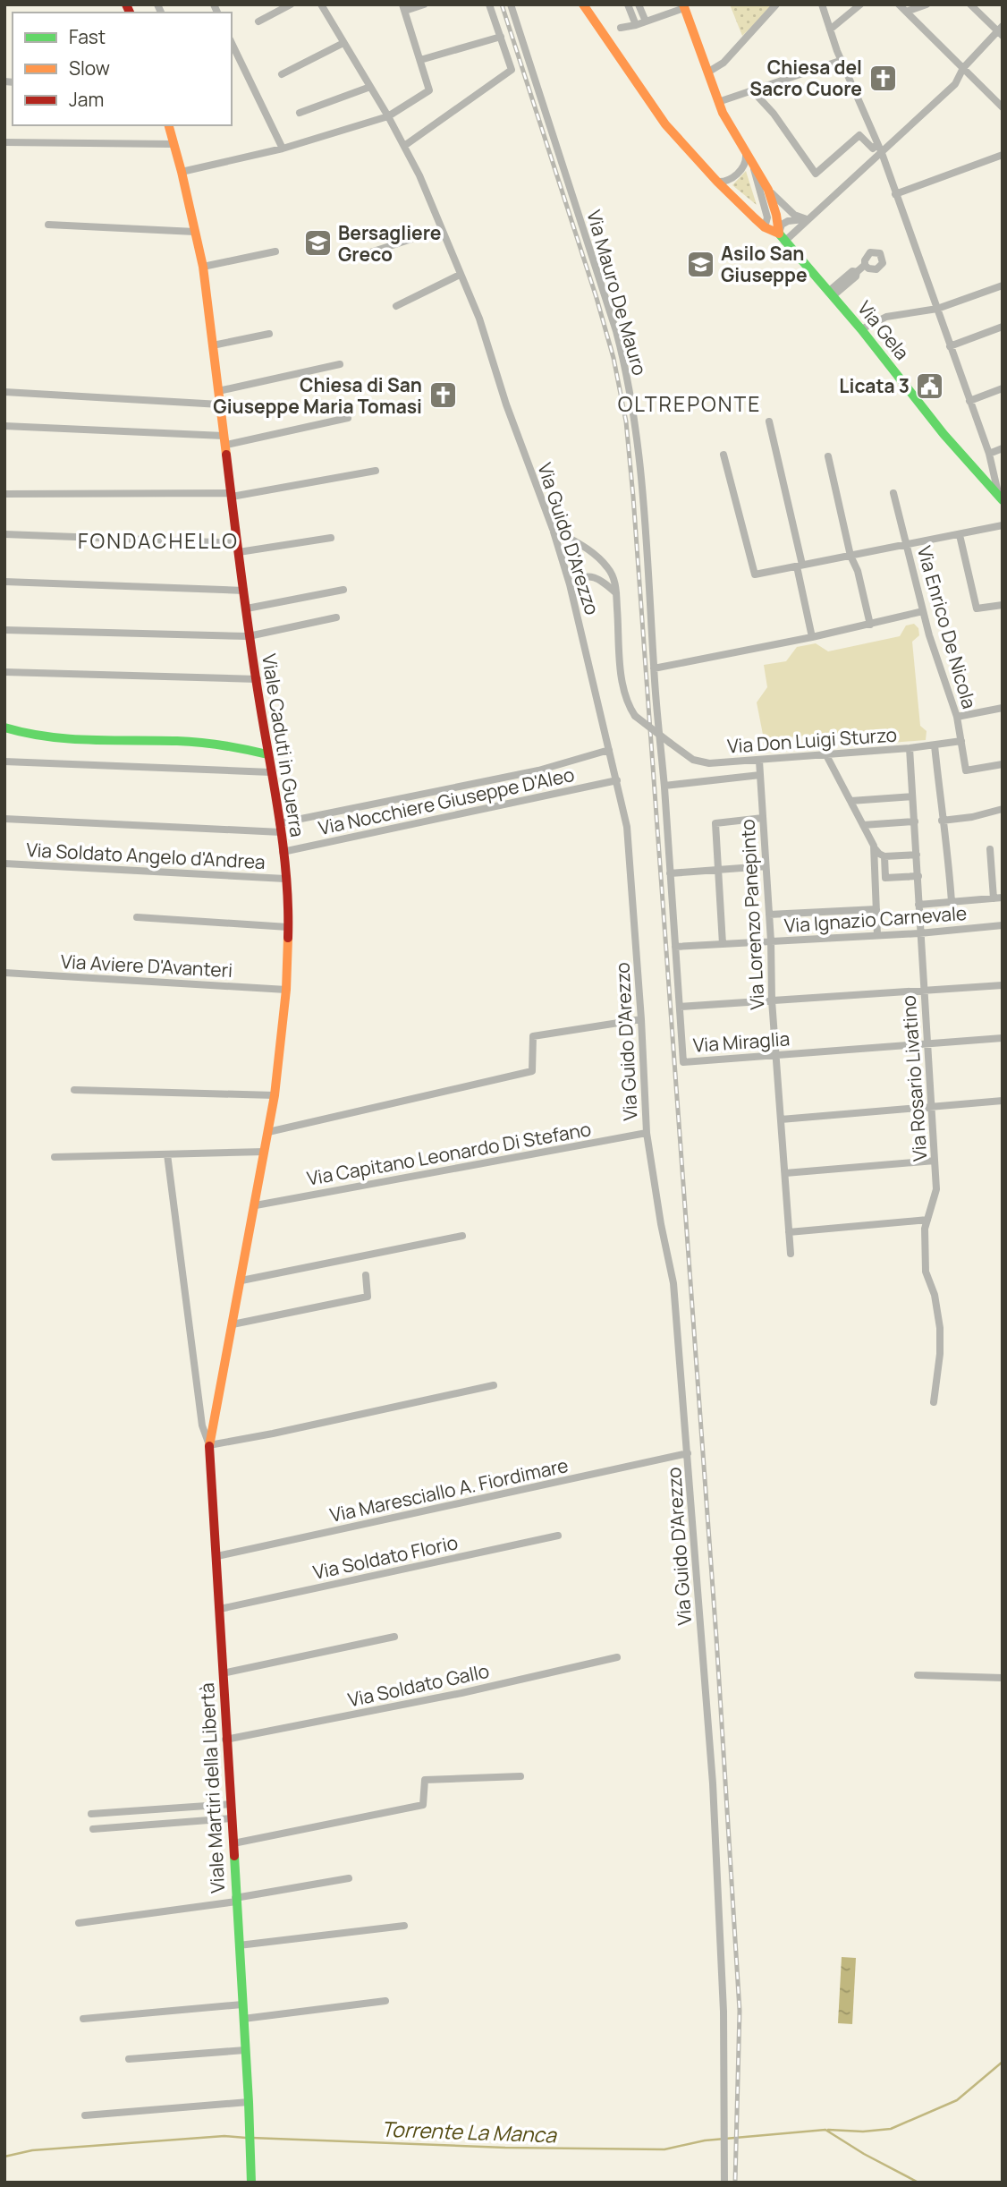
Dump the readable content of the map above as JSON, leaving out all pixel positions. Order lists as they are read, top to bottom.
{
  "streets": {
    "street": [
      "Via Mauro De Mauro",
      "Via Gela",
      "Via Guido D'Arezzo",
      "Via Enrico De Nicola",
      "Via Don Luigi Sturzo",
      "Viale Caduti in Guerra",
      "Via Nocchiere Giuseppe D'Aleo",
      "Via Soldato Angelo d'Andrea",
      "Via Lorenzo Panepinto",
      "Via Ignazio Carnevale",
      "Via Aviere D'Avanteri",
      "Via Miraglia",
      "Via Rosario Livatino",
      "Via Capitano Leonardo Di Stefano",
      "Via Maresciallo A. Fiordimare",
      "Via Soldato Florio",
      "Via Soldato Gallo",
      "Viale Martiri della Libertà"
    ]
  },
  "crossings": [
    ["Via Mauro De Mauro", "Via Miraglia"],
    ["Via Guido D'Arezzo", "Via Nocchiere Giuseppe D'Aleo"],
    ["Via Guido D'Arezzo", "Via Capitano Leonardo Di Stefano"],
    ["Via Guido D'Arezzo", "Via Maresciallo A. Fiordimare"],
    ["Via Enrico De Nicola", "Via Don Luigi Sturzo"],
    ["Via Don Luigi Sturzo", "Via Lorenzo Panepinto"],
    ["Via Don Luigi Sturzo", "Via Rosario Livatino"],
    ["Viale Caduti in Guerra", "Via Nocchiere Giuseppe D'Aleo"],
    ["Viale Caduti in Guerra", "Via Soldato Angelo d'Andrea"],
    ["Viale Caduti in Guerra", "Via Aviere D'Avanteri"],
    ["Viale Caduti in Guerra", "Via Capitano Leonardo Di Stefano"],
    ["Viale Caduti in Guerra", "Viale Martiri della Libertà"],
    ["Via Lorenzo Panepinto", "Via Ignazio Carnevale"],
    ["Via Lorenzo Panepinto", "Via Miraglia"],
    ["Via Ignazio Carnevale", "Via Miraglia"],
    ["Via Ignazio Carnevale", "Via Rosario Livatino"],
    ["Via Miraglia", "Via Rosario Livatino"],
    ["Via Maresciallo A. Fiordimare", "Viale Martiri della Libertà"],
    ["Via Soldato Florio", "Viale Martiri della Libertà"],
    ["Via Soldato Gallo", "Viale Martiri della Libertà"]
  ],
  "districts": ["OLTREPONTE", "FONDACHELLO"],
  "water": ["Torrente La Manca"],
  "places": {
    "church": ["Chiesa del Sacro Cuore", "Chiesa di San Giuseppe Maria Tomasi"],
    "school or university": ["Bersagliere Greco", "Asilo San Giuseppe"],
    "public building": ["Licata 3"]
  },
  "legend": ["Fast", "Slow", "Jam"]
}
